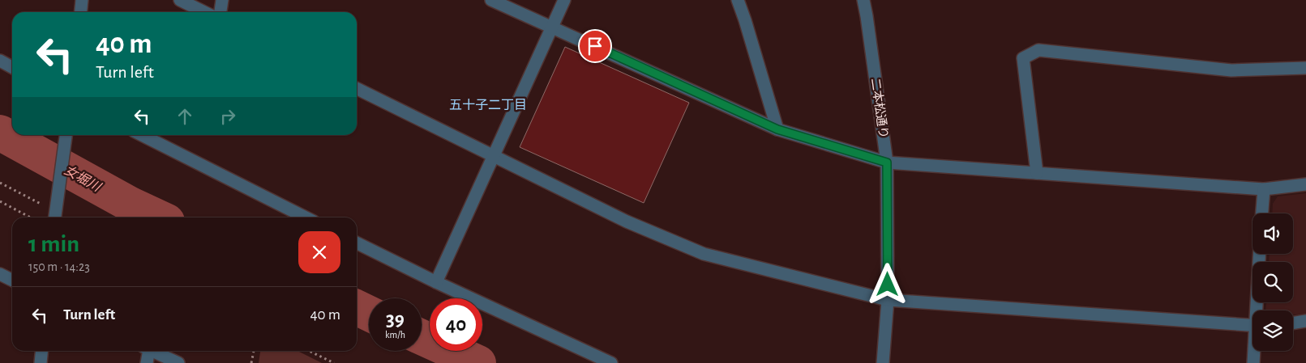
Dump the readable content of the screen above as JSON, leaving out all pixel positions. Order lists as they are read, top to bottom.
{
  "streets": {
    "street": ["二本松通り"]
  },
  "districts": ["五十子二丁目"],
  "water": ["女堀川"],
  "page": {
    "turn": ["40 m", "Turn left"],
    "heading": ["1 min", "150 m · 14:23"],
    "list": [
      {
        "name": "Turn left",
        "value": "40 m"
      }
    ],
    "speed": "39 km/h",
    "limit": "40"
  }
}
